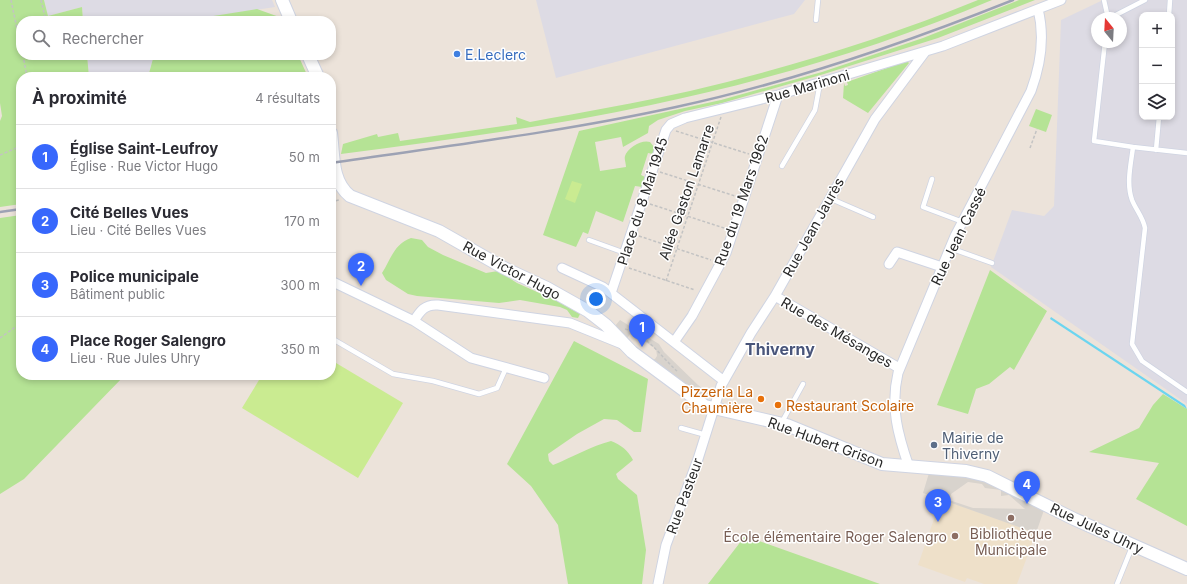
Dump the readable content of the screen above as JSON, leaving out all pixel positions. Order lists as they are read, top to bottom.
{
  "streets": {
    "street": [
      "Rue Marinoni",
      "Rue du 19 Mars 1962",
      "Place du 8 Mai 1945",
      "Rue Jean Jaurès",
      "Rue Jean Cassé",
      "Rue Victor Hugo",
      "Rue des Mésanges",
      "Rue Hubert Grison",
      "Rue Pasteur",
      "Rue Jules Uhry"
    ],
    "path": ["Allée Gaston Lamarre"]
  },
  "crossings": [
    ["Rue Marinoni", "Allée Gaston Lamarre"],
    ["Rue Marinoni", "Rue du 19 Mars 1962"],
    ["Rue Marinoni", "Place du 8 Mai 1945"],
    ["Rue Marinoni", "Rue Jean Jaurès"],
    ["Rue Marinoni", "Rue Jean Cassé"],
    ["Rue Jean Jaurès", "Rue Victor Hugo"],
    ["Rue Jean Jaurès", "Rue des Mésanges"],
    ["Rue Jean Jaurès", "Rue Hubert Grison"],
    ["Rue Jean Jaurès", "Rue Pasteur"],
    ["Rue Jean Cassé", "Rue des Mésanges"],
    ["Rue Jean Cassé", "Rue Hubert Grison"],
    ["Rue Victor Hugo", "Rue Hubert Grison"],
    ["Rue Victor Hugo", "Rue Pasteur"],
    ["Rue Hubert Grison", "Rue Pasteur"],
    ["Rue Hubert Grison", "Rue Jules Uhry"]
  ],
  "districts": ["Thiverny"],
  "places": [
    "E.Leclerc",
    "Pizzeria La Chaumière",
    "Restaurant Scolaire",
    "Mairie de Thiverny",
    "Bibliothèque Municipale",
    "École élémentaire Roger Salengro"
  ],
  "north": "top",
  "page": {
    "map_buttons": ["+", "−"],
    "search": "Rechercher",
    "heading": ["À proximité", "4 résultats"],
    "list": [
      {
        "mark": "1",
        "name": "Église Saint-Leufroy",
        "note": "Église · Rue Victor Hugo",
        "value": "50 m"
      },
      {
        "mark": "2",
        "name": "Cité Belles Vues",
        "note": "Lieu · Cité Belles Vues",
        "value": "170 m"
      },
      {
        "mark": "3",
        "name": "Police municipale",
        "note": "Bâtiment public",
        "value": "300 m"
      },
      {
        "mark": "4",
        "name": "Place Roger Salengro",
        "note": "Lieu · Rue Jules Uhry",
        "value": "350 m"
      }
    ],
    "pins": [
      "2",
      "1",
      "4",
      "3"
    ]
  }
}
